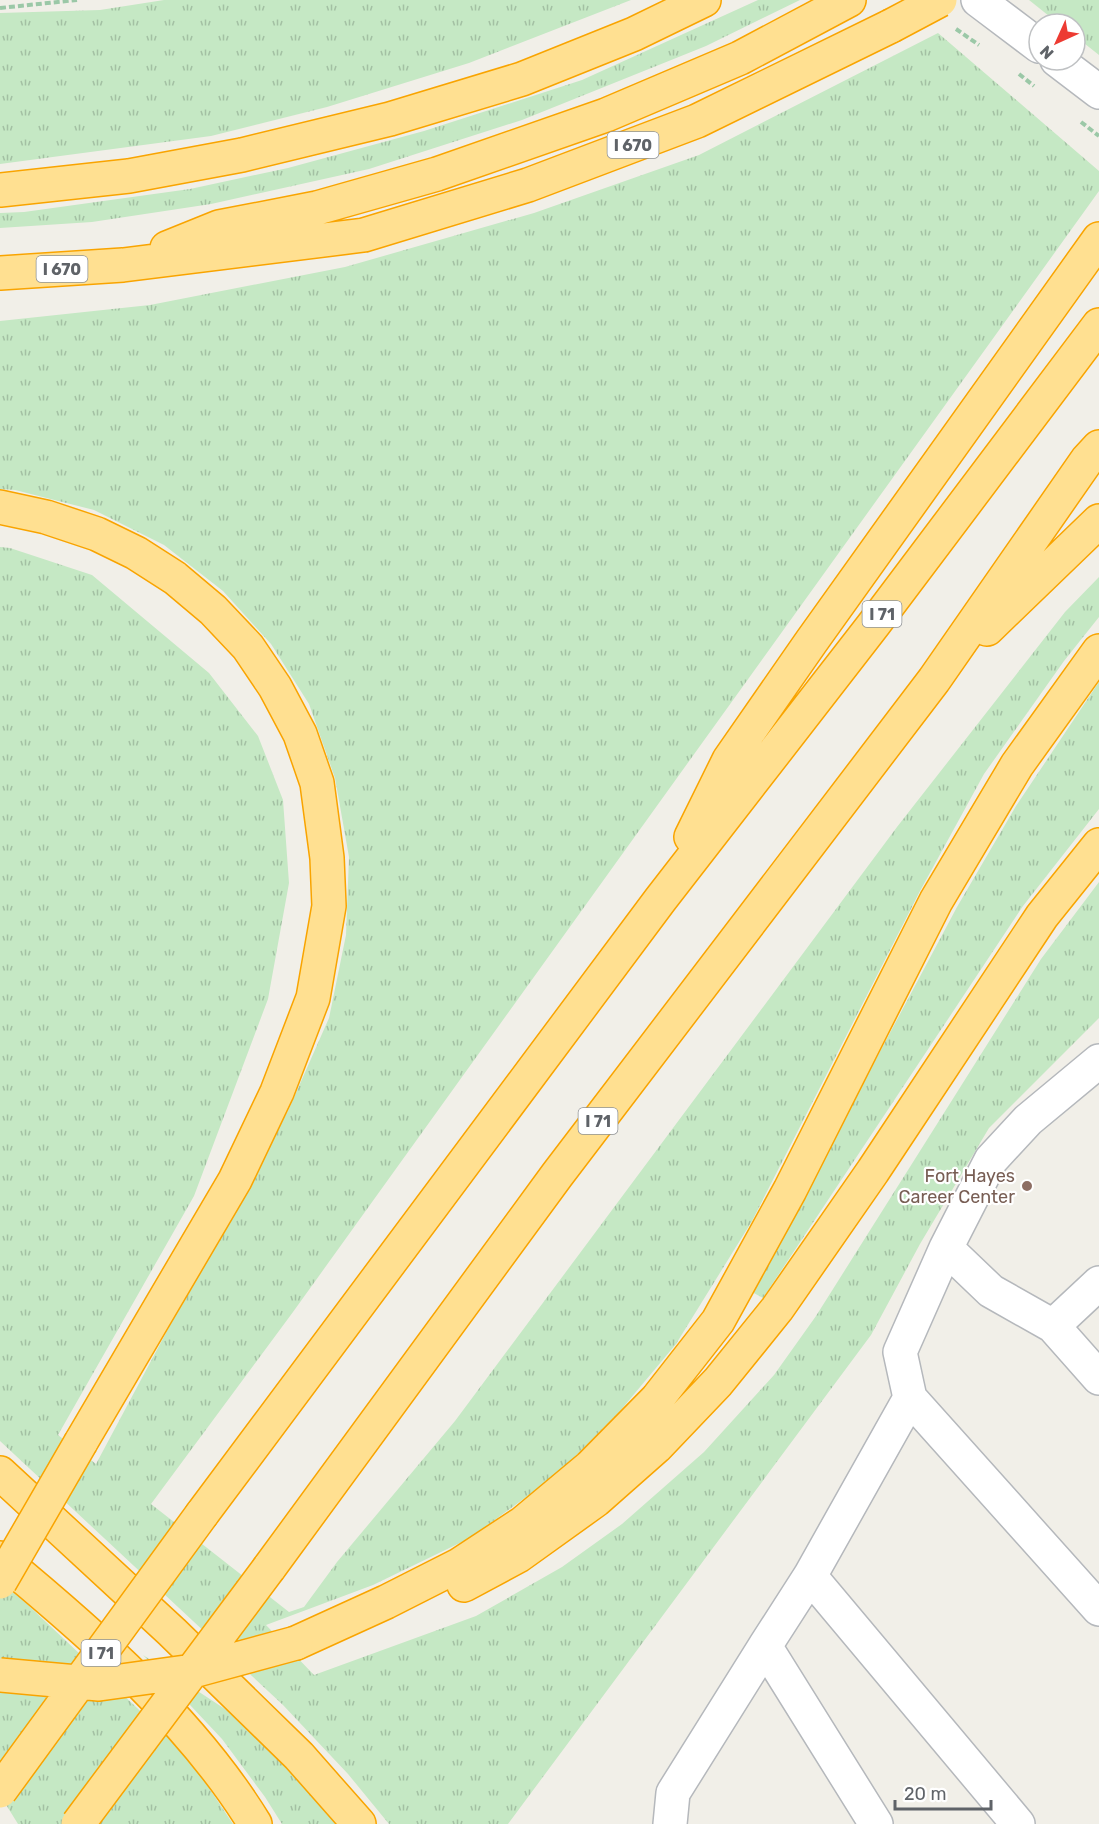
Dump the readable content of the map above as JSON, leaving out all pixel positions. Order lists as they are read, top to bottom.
{
  "streets": {
    "highway": ["I 670", "I 71"]
  },
  "places": ["Fort Hayes Career Center"],
  "scale_bar": "20 m",
  "north": "bottom left"
}
